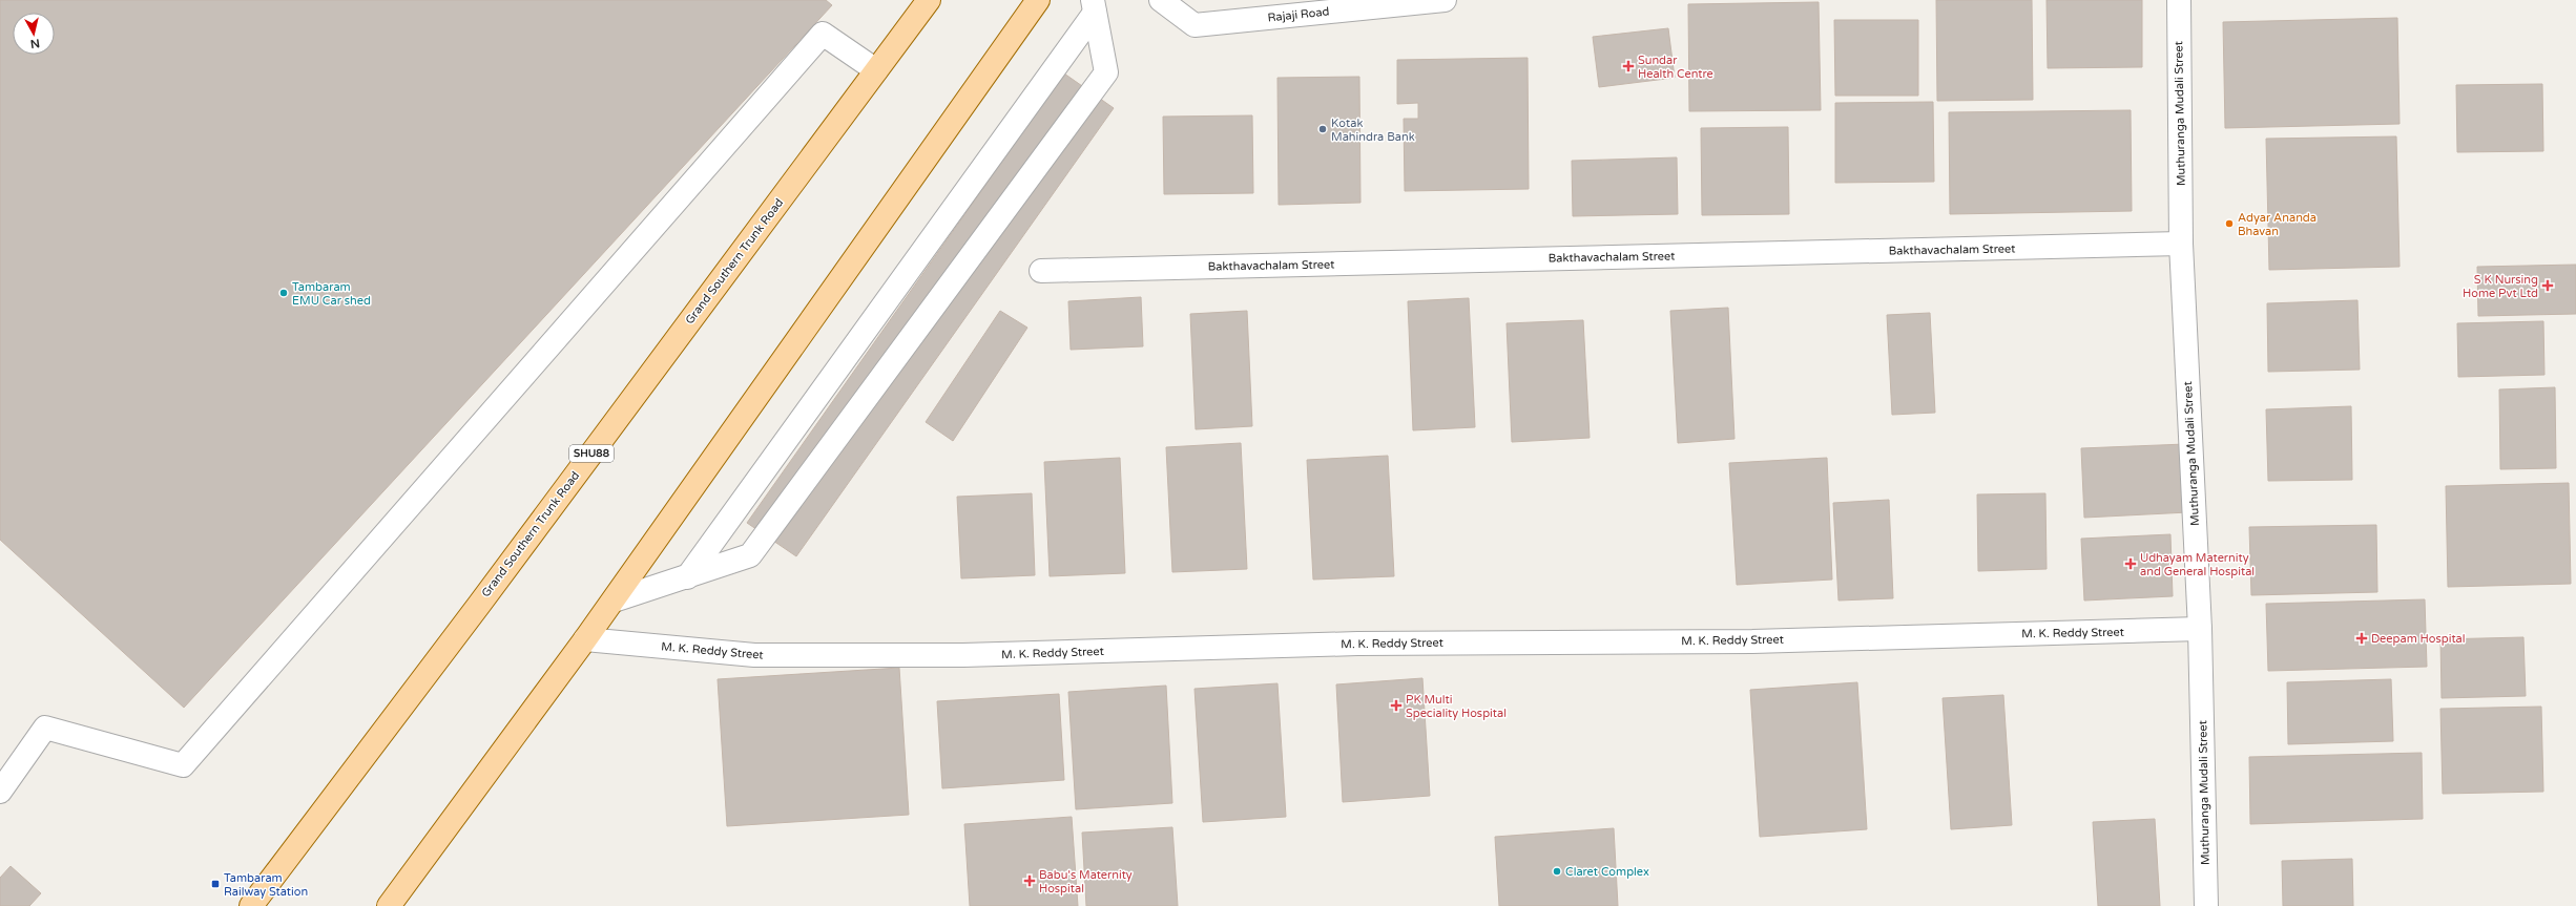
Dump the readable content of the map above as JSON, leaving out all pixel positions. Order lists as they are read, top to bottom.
{
  "streets": {
    "main road": ["Grand Southern Trunk Road", "SHU88"],
    "street": [
      "Rajaji Road",
      "Muthuranga Mudali Street",
      "Bakthavachalam Street",
      "M. K. Reddy Street"
    ]
  },
  "crossings": [
    ["Muthuranga Mudali Street", "Bakthavachalam Street"],
    ["Muthuranga Mudali Street", "M. K. Reddy Street"]
  ],
  "places": {
    "health": [
      "Sundar Health Centre",
      "S K Nursing Home Pvt Ltd",
      "Udhayam Maternity and General Hospital",
      "Deepam Hospital",
      "PK Multi Speciality Hospital",
      "Babu's Maternity Hospital"
    ],
    "other": [
      "Kotak Mahindra Bank",
      "Adyar Ananda Bhavan",
      "Tambaram EMU Car shed",
      "Claret Complex"
    ],
    "transit": ["Tambaram Railway Station"]
  },
  "north": "bottom"
}
